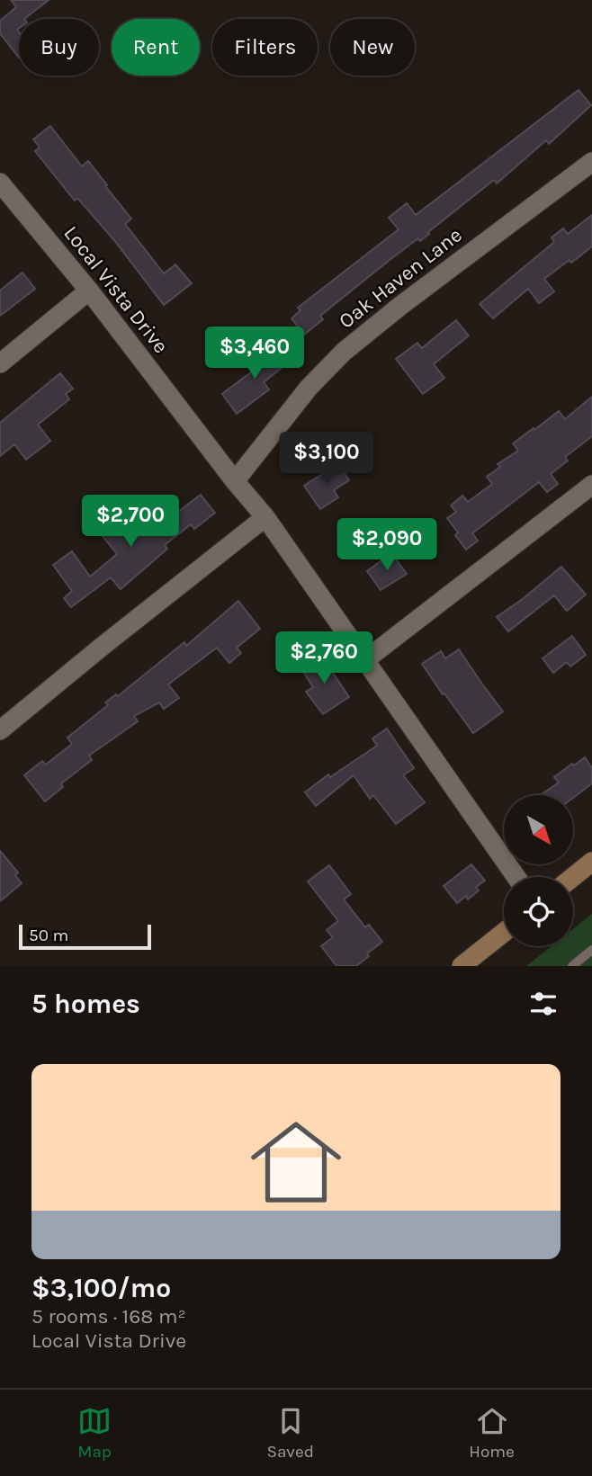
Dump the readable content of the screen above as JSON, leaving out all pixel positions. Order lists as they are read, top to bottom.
{
  "streets": {
    "street": ["Oak Haven Lane", "Local Vista Drive"]
  },
  "crossings": [
    ["Oak Haven Lane", "Local Vista Drive"]
  ],
  "scale_bar": "50 m",
  "north": "bottom right",
  "page": {
    "chip": [
      "Buy",
      "Rent",
      "Filters",
      "New"
    ],
    "price": [
      "$3,460",
      "$3,100",
      "$2,700",
      "$2,090",
      "$2,760"
    ],
    "scale": "50 m",
    "heading": "5 homes",
    "list": [
      {
        "name": "$3,100/mo",
        "note": "5 rooms · 168 m² · Local Vista Drive"
      }
    ],
    "tabs": ["Map", "Saved", "Home"]
  }
}
